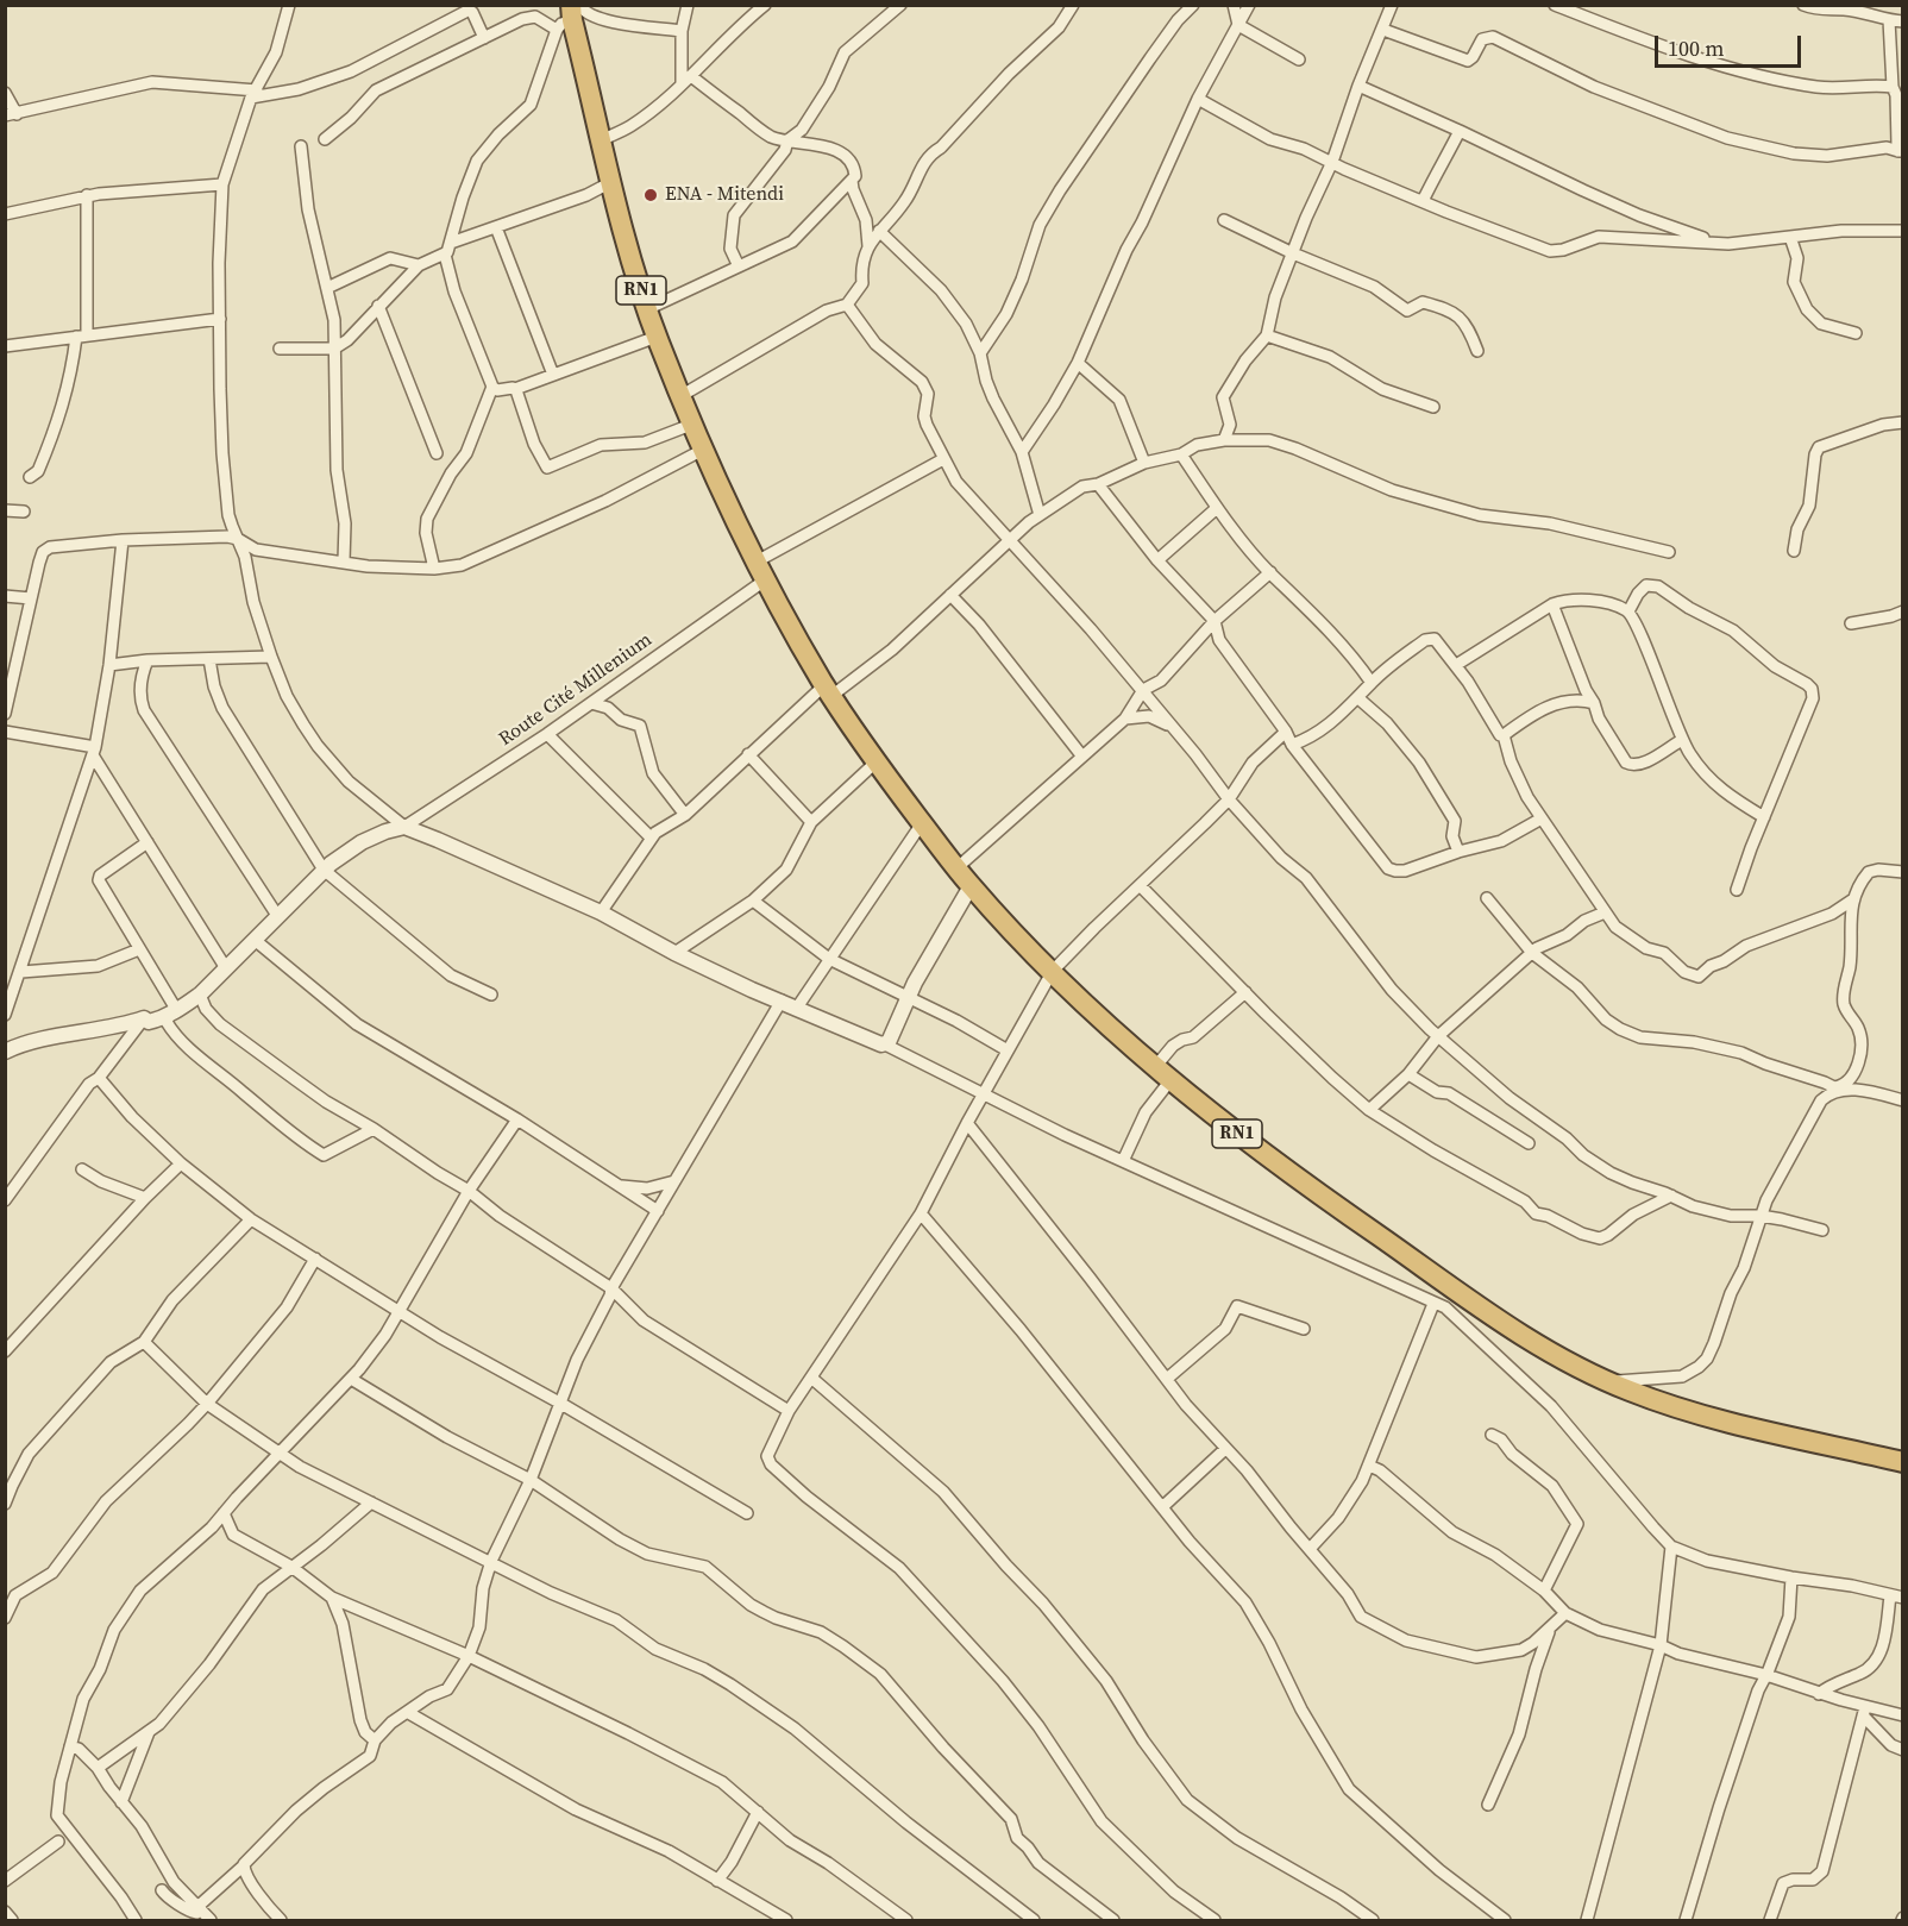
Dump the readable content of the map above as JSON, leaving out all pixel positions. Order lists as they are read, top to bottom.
{
  "streets": {
    "highway": ["RN1"],
    "street": ["Route Cité Millenium"]
  },
  "crossings": [
    ["RN1", "Route Cité Millenium"]
  ],
  "places": ["ENA - Mitendi"],
  "scale_bar": "100 m"
}
